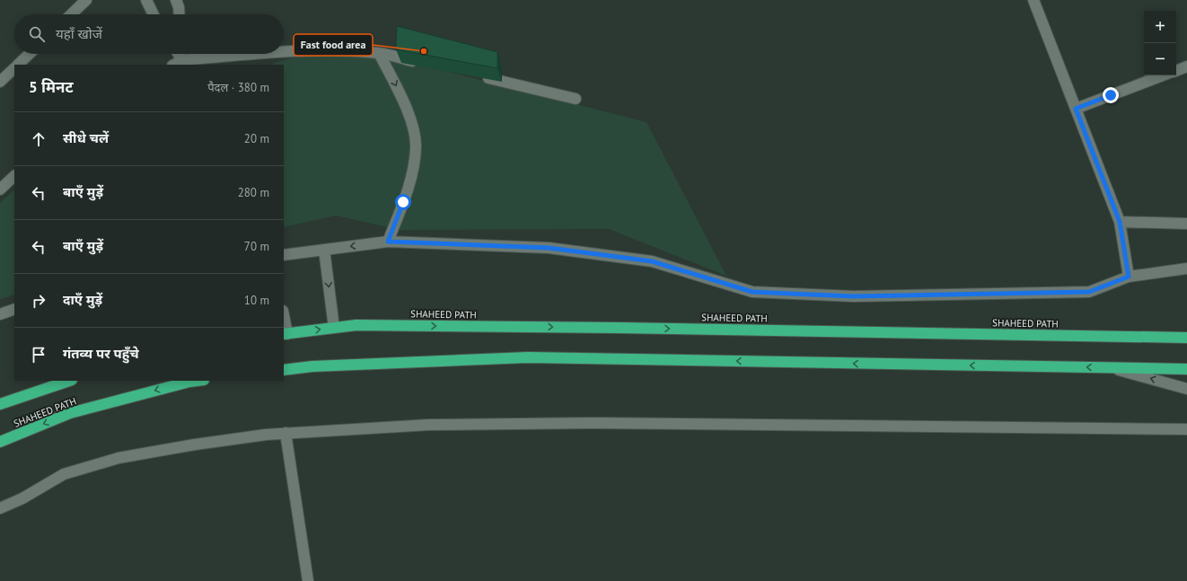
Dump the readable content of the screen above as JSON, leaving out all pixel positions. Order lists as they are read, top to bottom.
{
  "streets": {
    "highway": ["SHAHEED PATH"]
  },
  "places": ["Fast food area"],
  "page": {
    "map_buttons": ["+", "−"],
    "search": "यहाँ खोजें",
    "heading": ["5 मिनट", "पैदल · 380 m"],
    "list": [
      ["सीधे चलें", "20 m"],
      ["बाएँ मुड़ें", "280 m"],
      ["बाएँ मुड़ें", "70 m"],
      ["दाएँ मुड़ें", "10 m"],
      "गंतव्य पर पहुँचे"
    ]
  }
}
